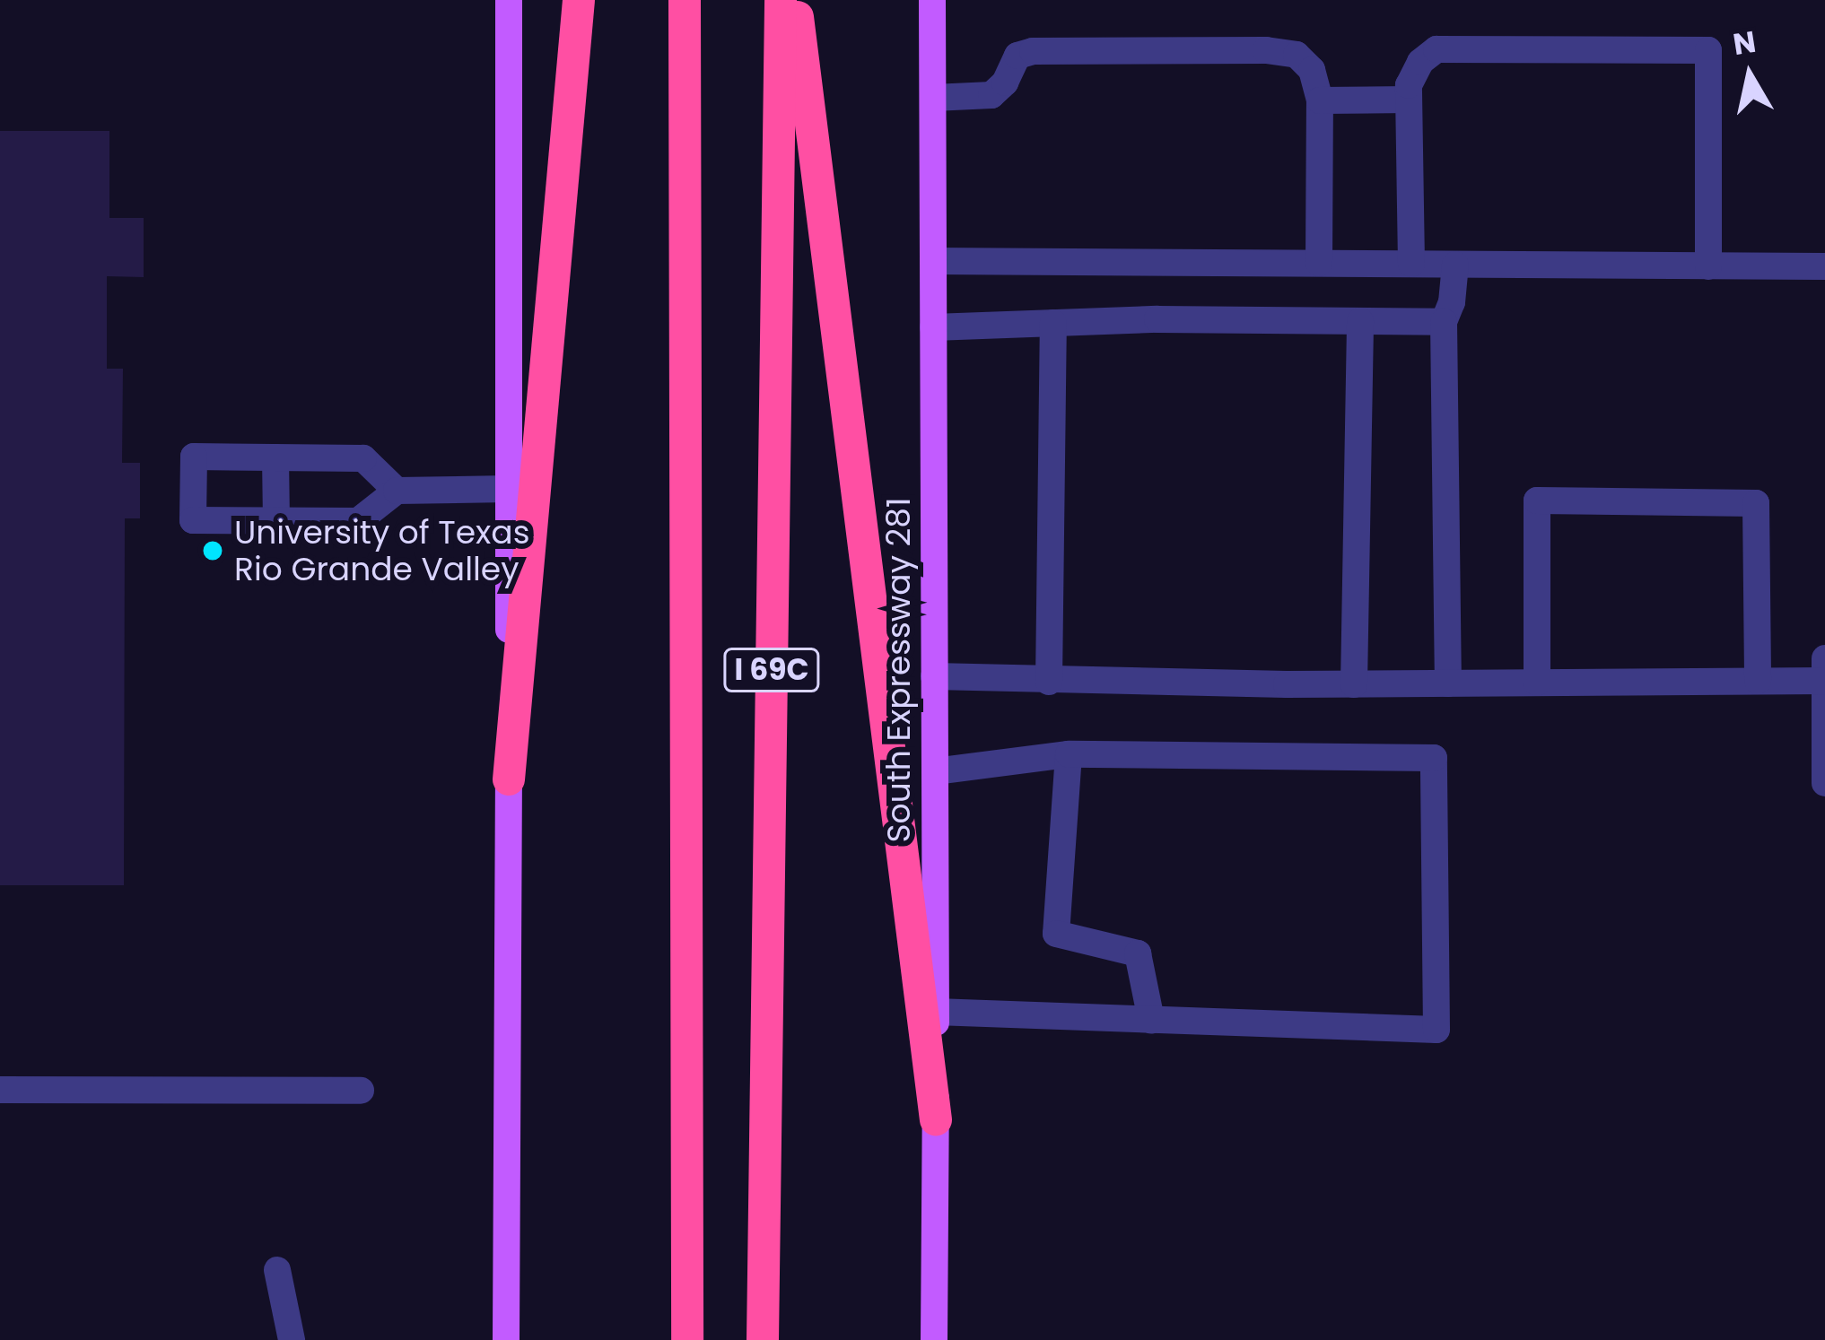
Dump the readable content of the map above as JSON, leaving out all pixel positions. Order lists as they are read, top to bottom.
{
  "streets": {
    "highway": ["I 69C"],
    "main road": ["South Expressway 281"]
  },
  "places": ["University of Texas Rio Grande Valley"],
  "north": "top"
}
